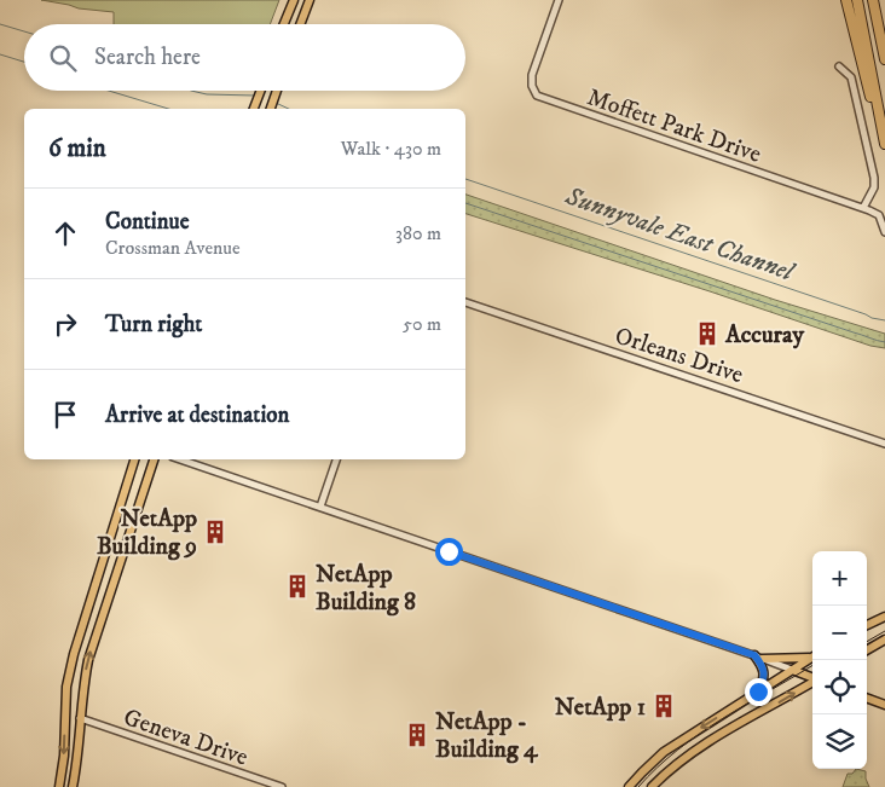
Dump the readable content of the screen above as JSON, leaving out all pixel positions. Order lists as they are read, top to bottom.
{
  "streets": {
    "street": ["Moffett Park Drive", "Orleans Drive", "Geneva Drive"]
  },
  "water": ["Sunnyvale East Channel"],
  "places": {
    "building": [
      "Accuray",
      "NetApp Building 9",
      "NetApp Building 8",
      "NetApp 1",
      "NetApp - Building 4"
    ]
  },
  "page": {
    "search": "Search here",
    "heading": ["6 min", "Walk · 430 m"],
    "list": [
      ["Continue", "Crossman Avenue", "380 m"],
      ["Turn right", "50 m"],
      "Arrive at destination"
    ],
    "map_buttons": ["+", "−"]
  }
}
